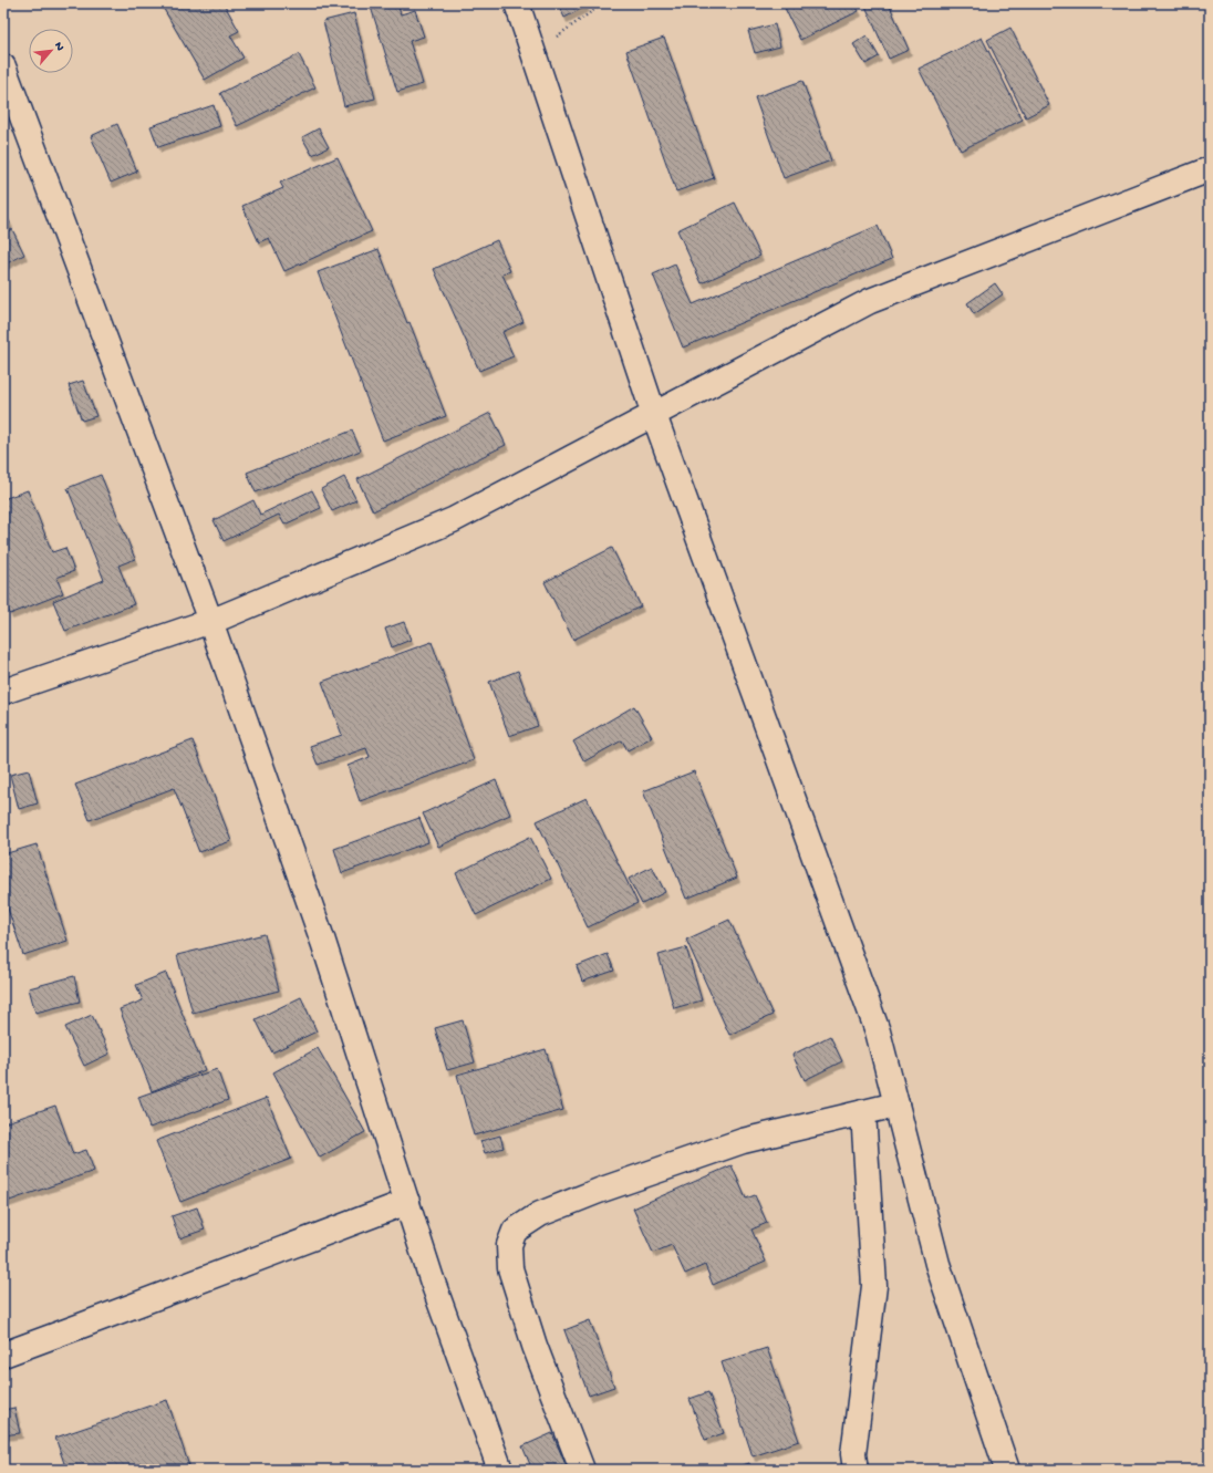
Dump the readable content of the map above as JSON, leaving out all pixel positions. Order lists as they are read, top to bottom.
{
  "north": "top right"
}
